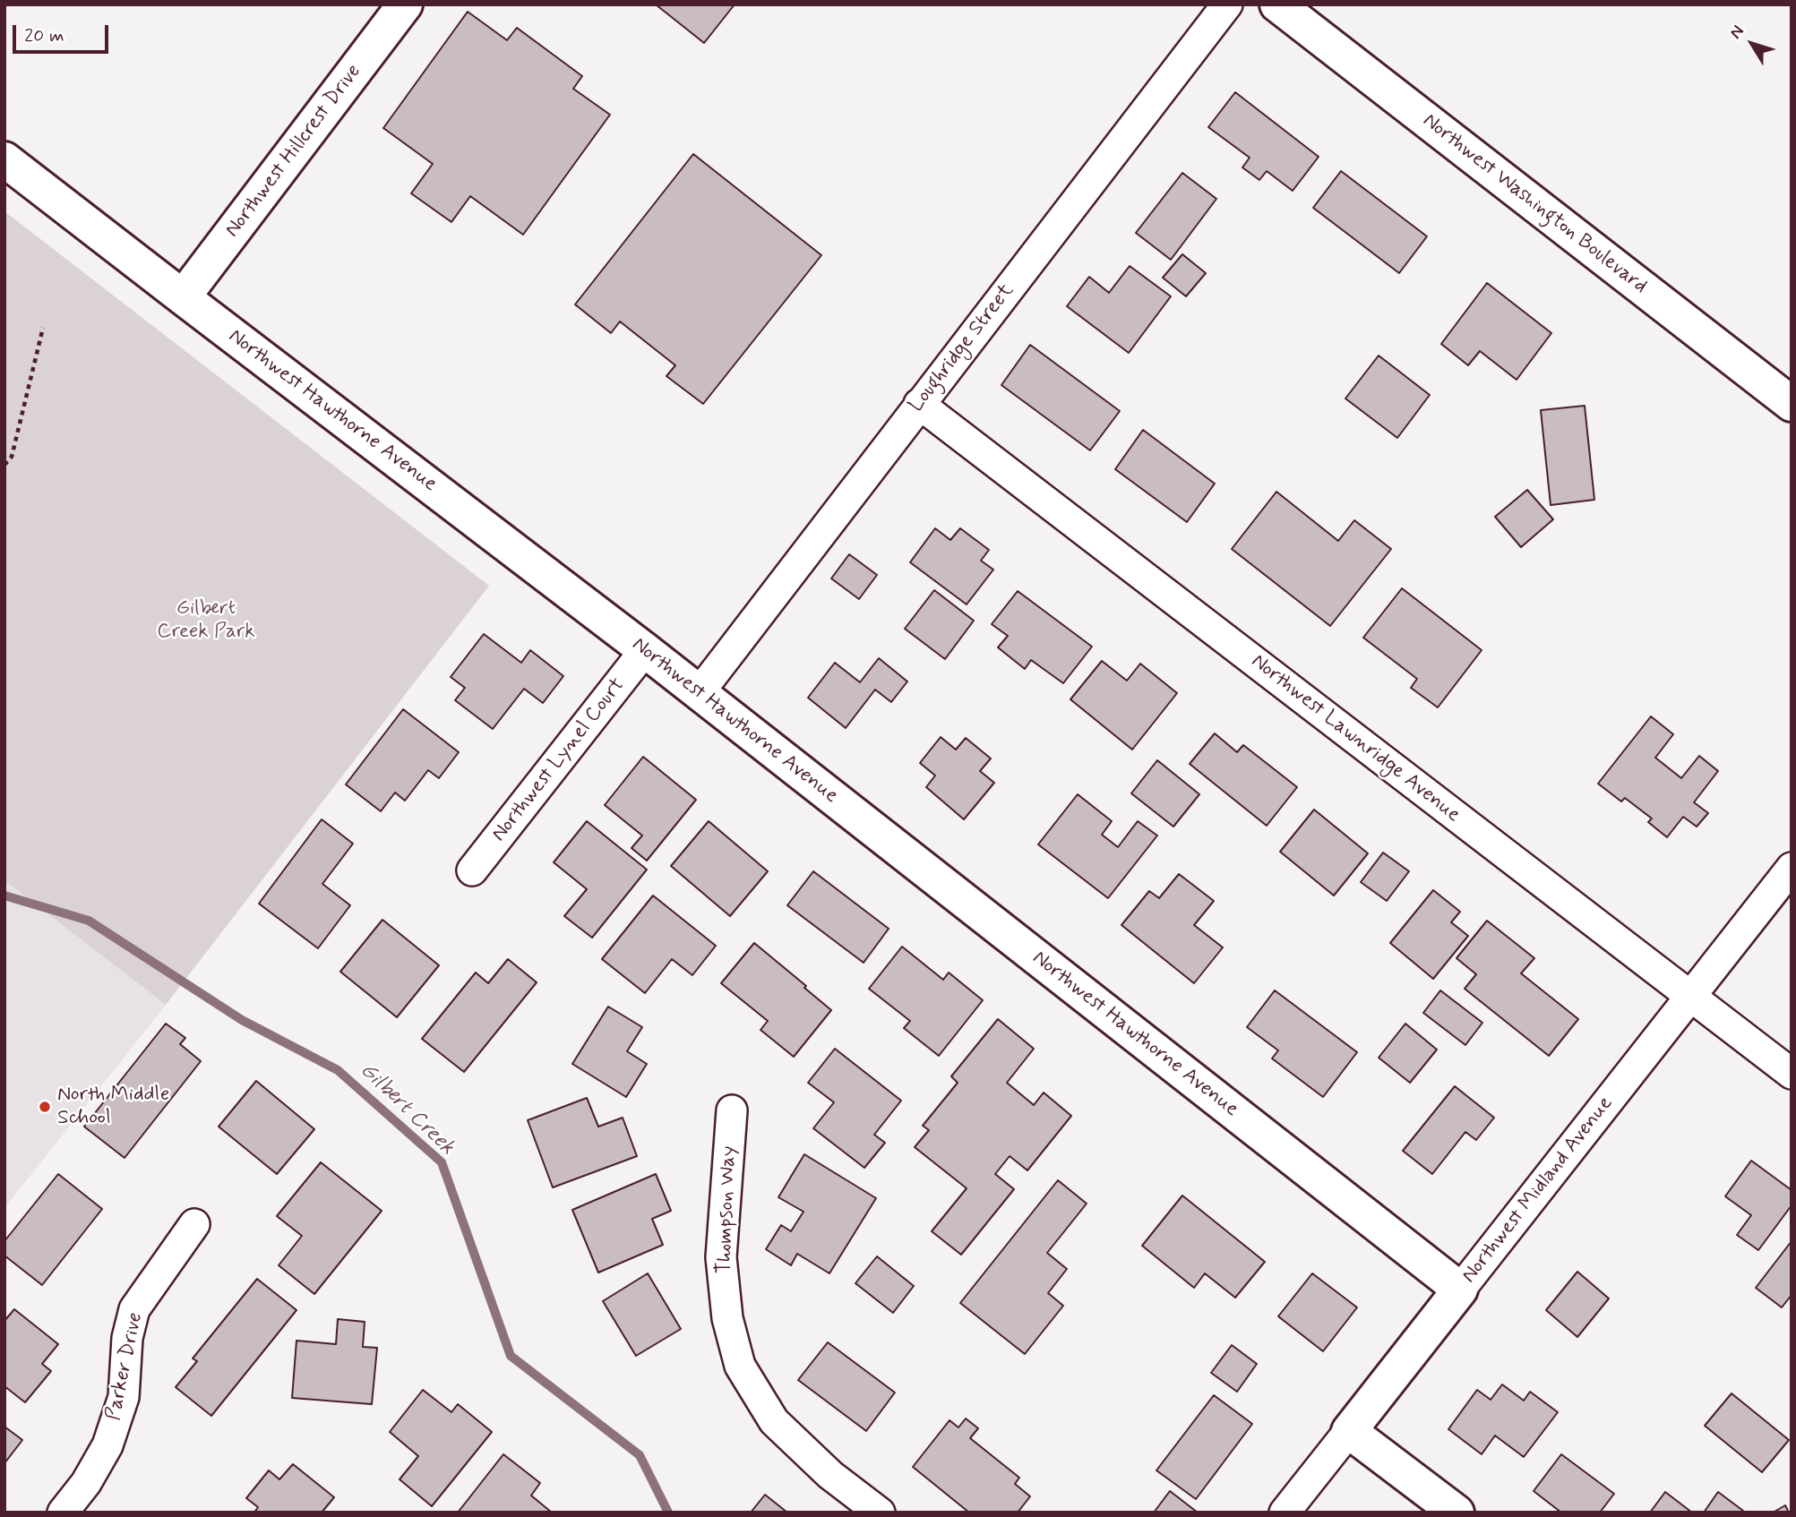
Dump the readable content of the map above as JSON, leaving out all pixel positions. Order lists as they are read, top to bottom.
{
  "streets": {
    "street": [
      "Northwest Hillcrest Drive",
      "Northwest Washington Boulevard",
      "Loughridge Street",
      "Northwest Hawthorne Avenue",
      "Northwest Lawnridge Avenue",
      "Northwest Lynel Court",
      "Northwest Midland Avenue",
      "Thompson Way",
      "Parker Drive"
    ]
  },
  "crossings": [
    ["Northwest Hillcrest Drive", "Northwest Hawthorne Avenue"],
    ["Loughridge Street", "Northwest Hawthorne Avenue"],
    ["Loughridge Street", "Northwest Lawnridge Avenue"],
    ["Northwest Hawthorne Avenue", "Northwest Lynel Court"],
    ["Northwest Hawthorne Avenue", "Northwest Midland Avenue"],
    ["Northwest Lawnridge Avenue", "Northwest Midland Avenue"]
  ],
  "water": ["Gilbert Creek"],
  "parks": ["Gilbert Creek Park"],
  "places": ["North Middle School"],
  "scale_bar": "20 m",
  "north": "top left"
}
